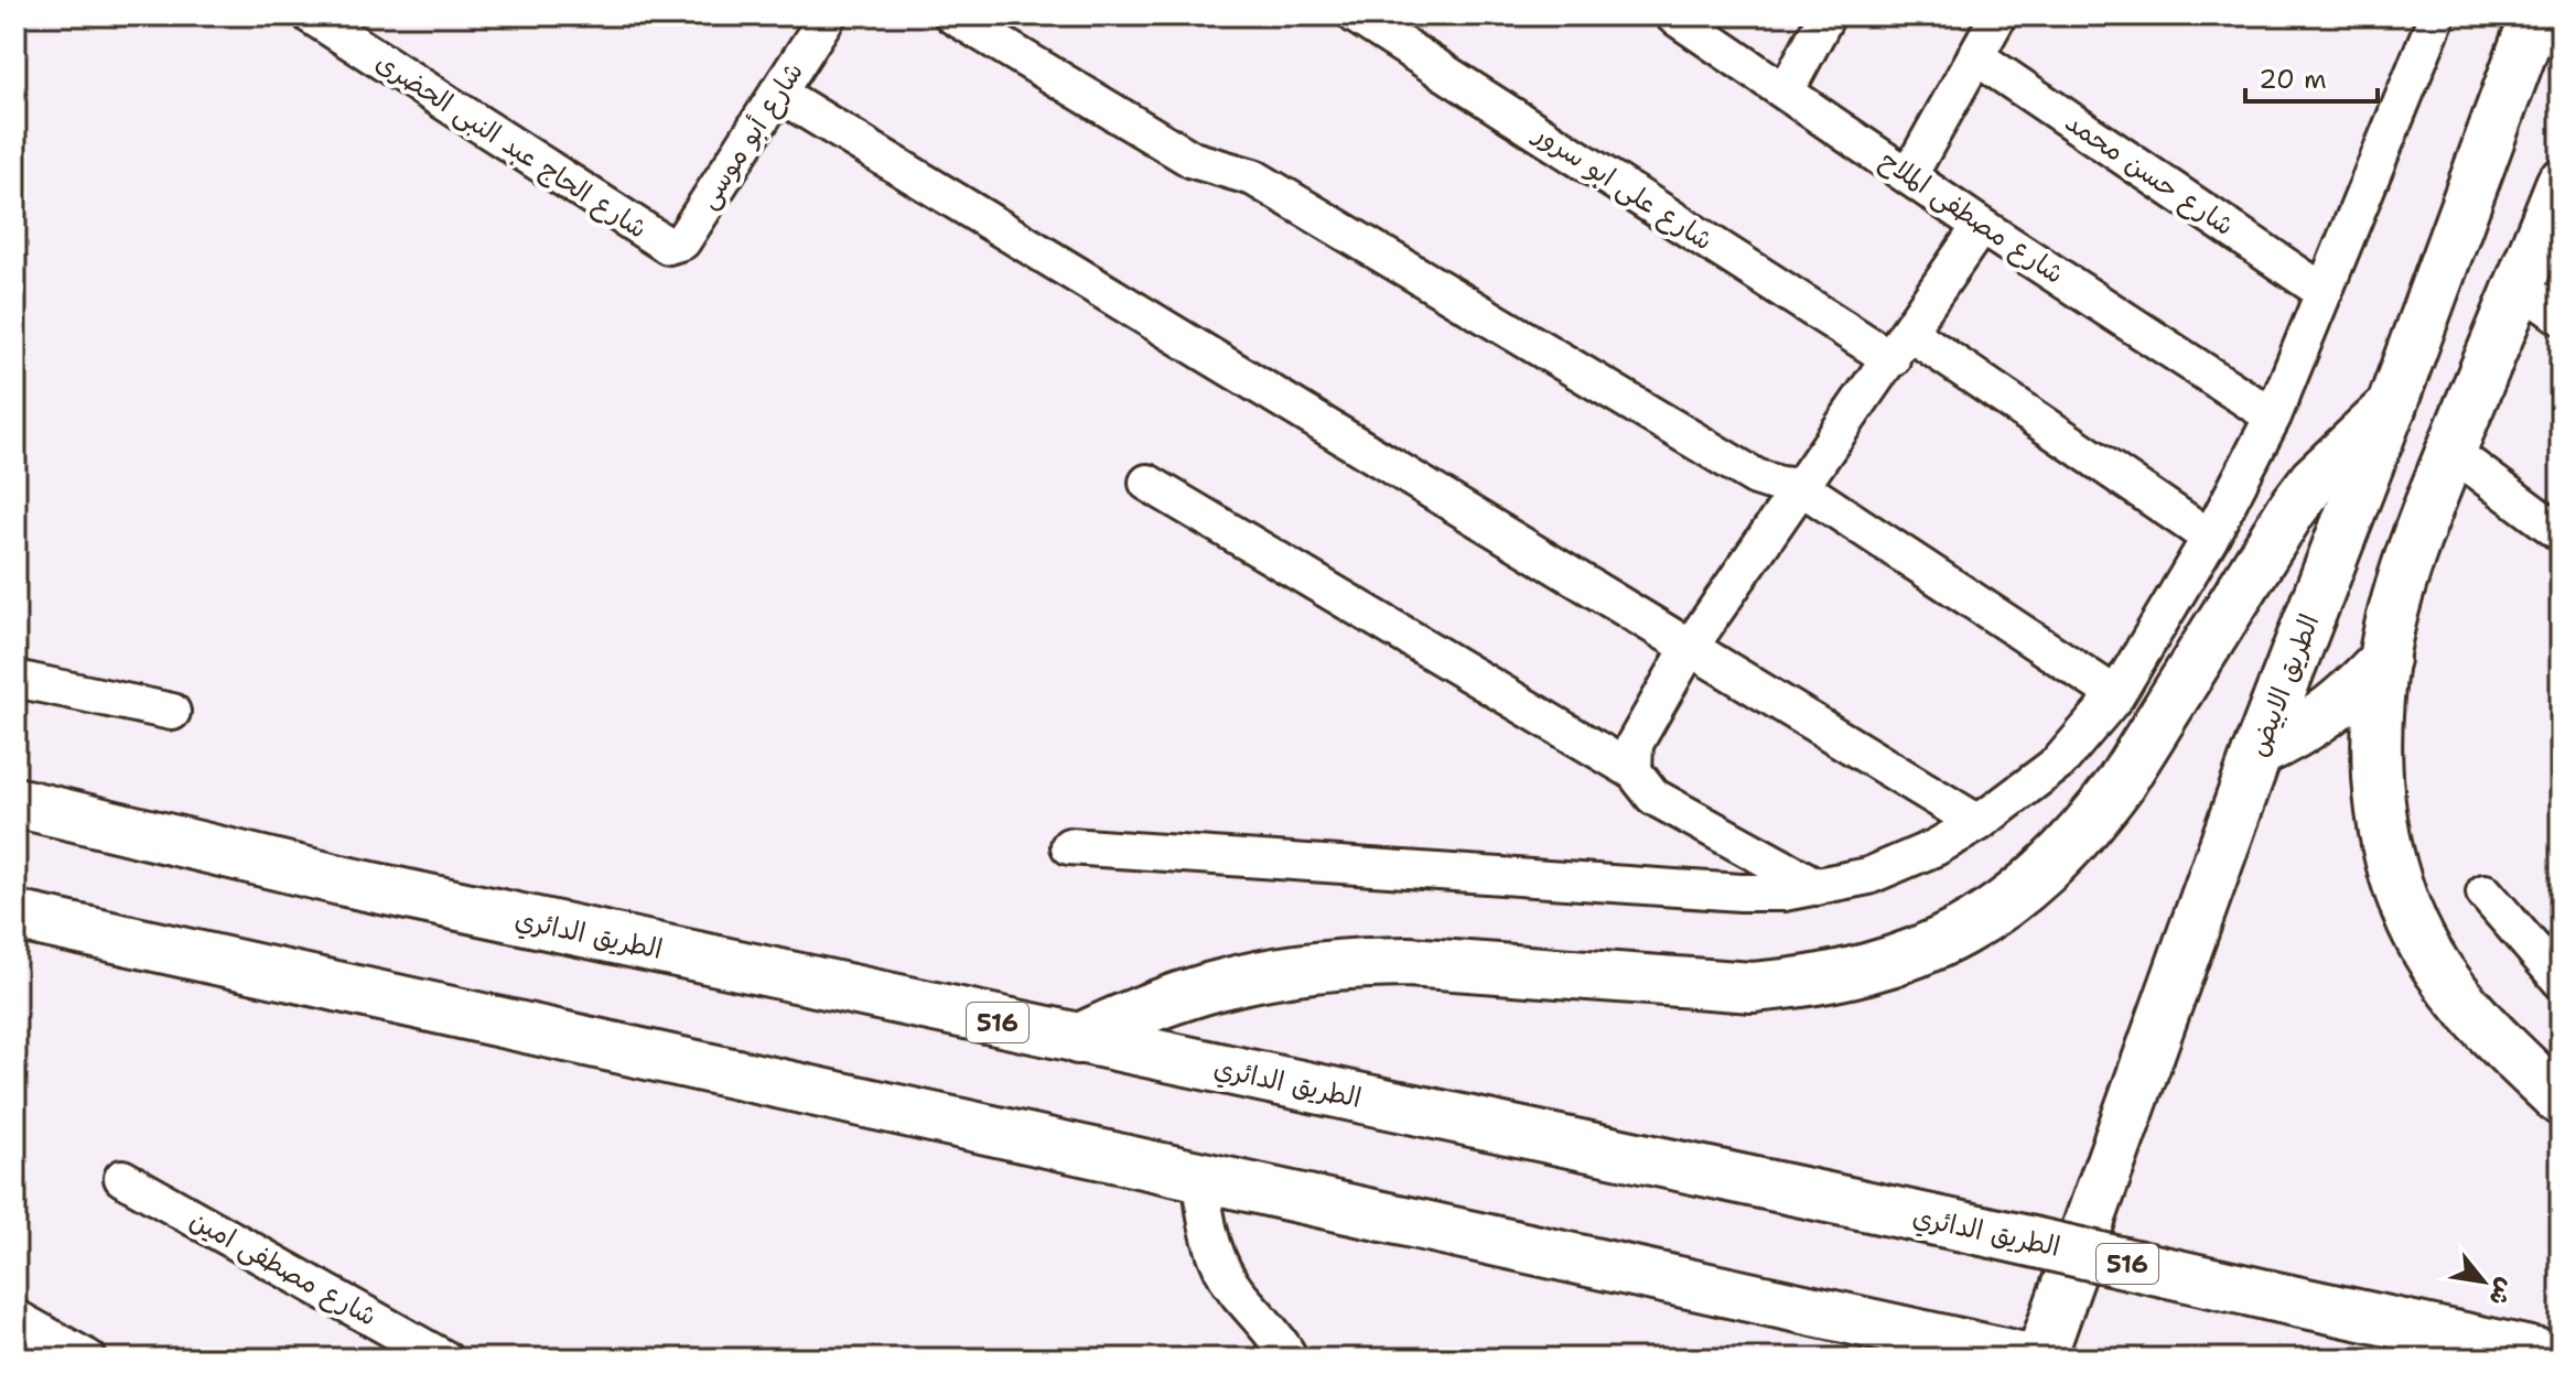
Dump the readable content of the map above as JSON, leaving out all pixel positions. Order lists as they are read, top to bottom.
{
  "streets": {
    "main road": ["الطريق الابيض", "الطريق الدائري", "516"],
    "street": [
      "شارع أبو موسى",
      "شارع الحاج عبد النبى الحضرى",
      "شارع حسن محمد",
      "شارع على ابو سرور",
      "شارع مصطفى الملاح",
      "شارع مصطفى امين"
    ]
  },
  "crossings": [
    ["شارع أبو موسى", "شارع الحاج عبد النبى الحضرى"]
  ],
  "scale_bar": "20 m",
  "north": "bottom right"
}
